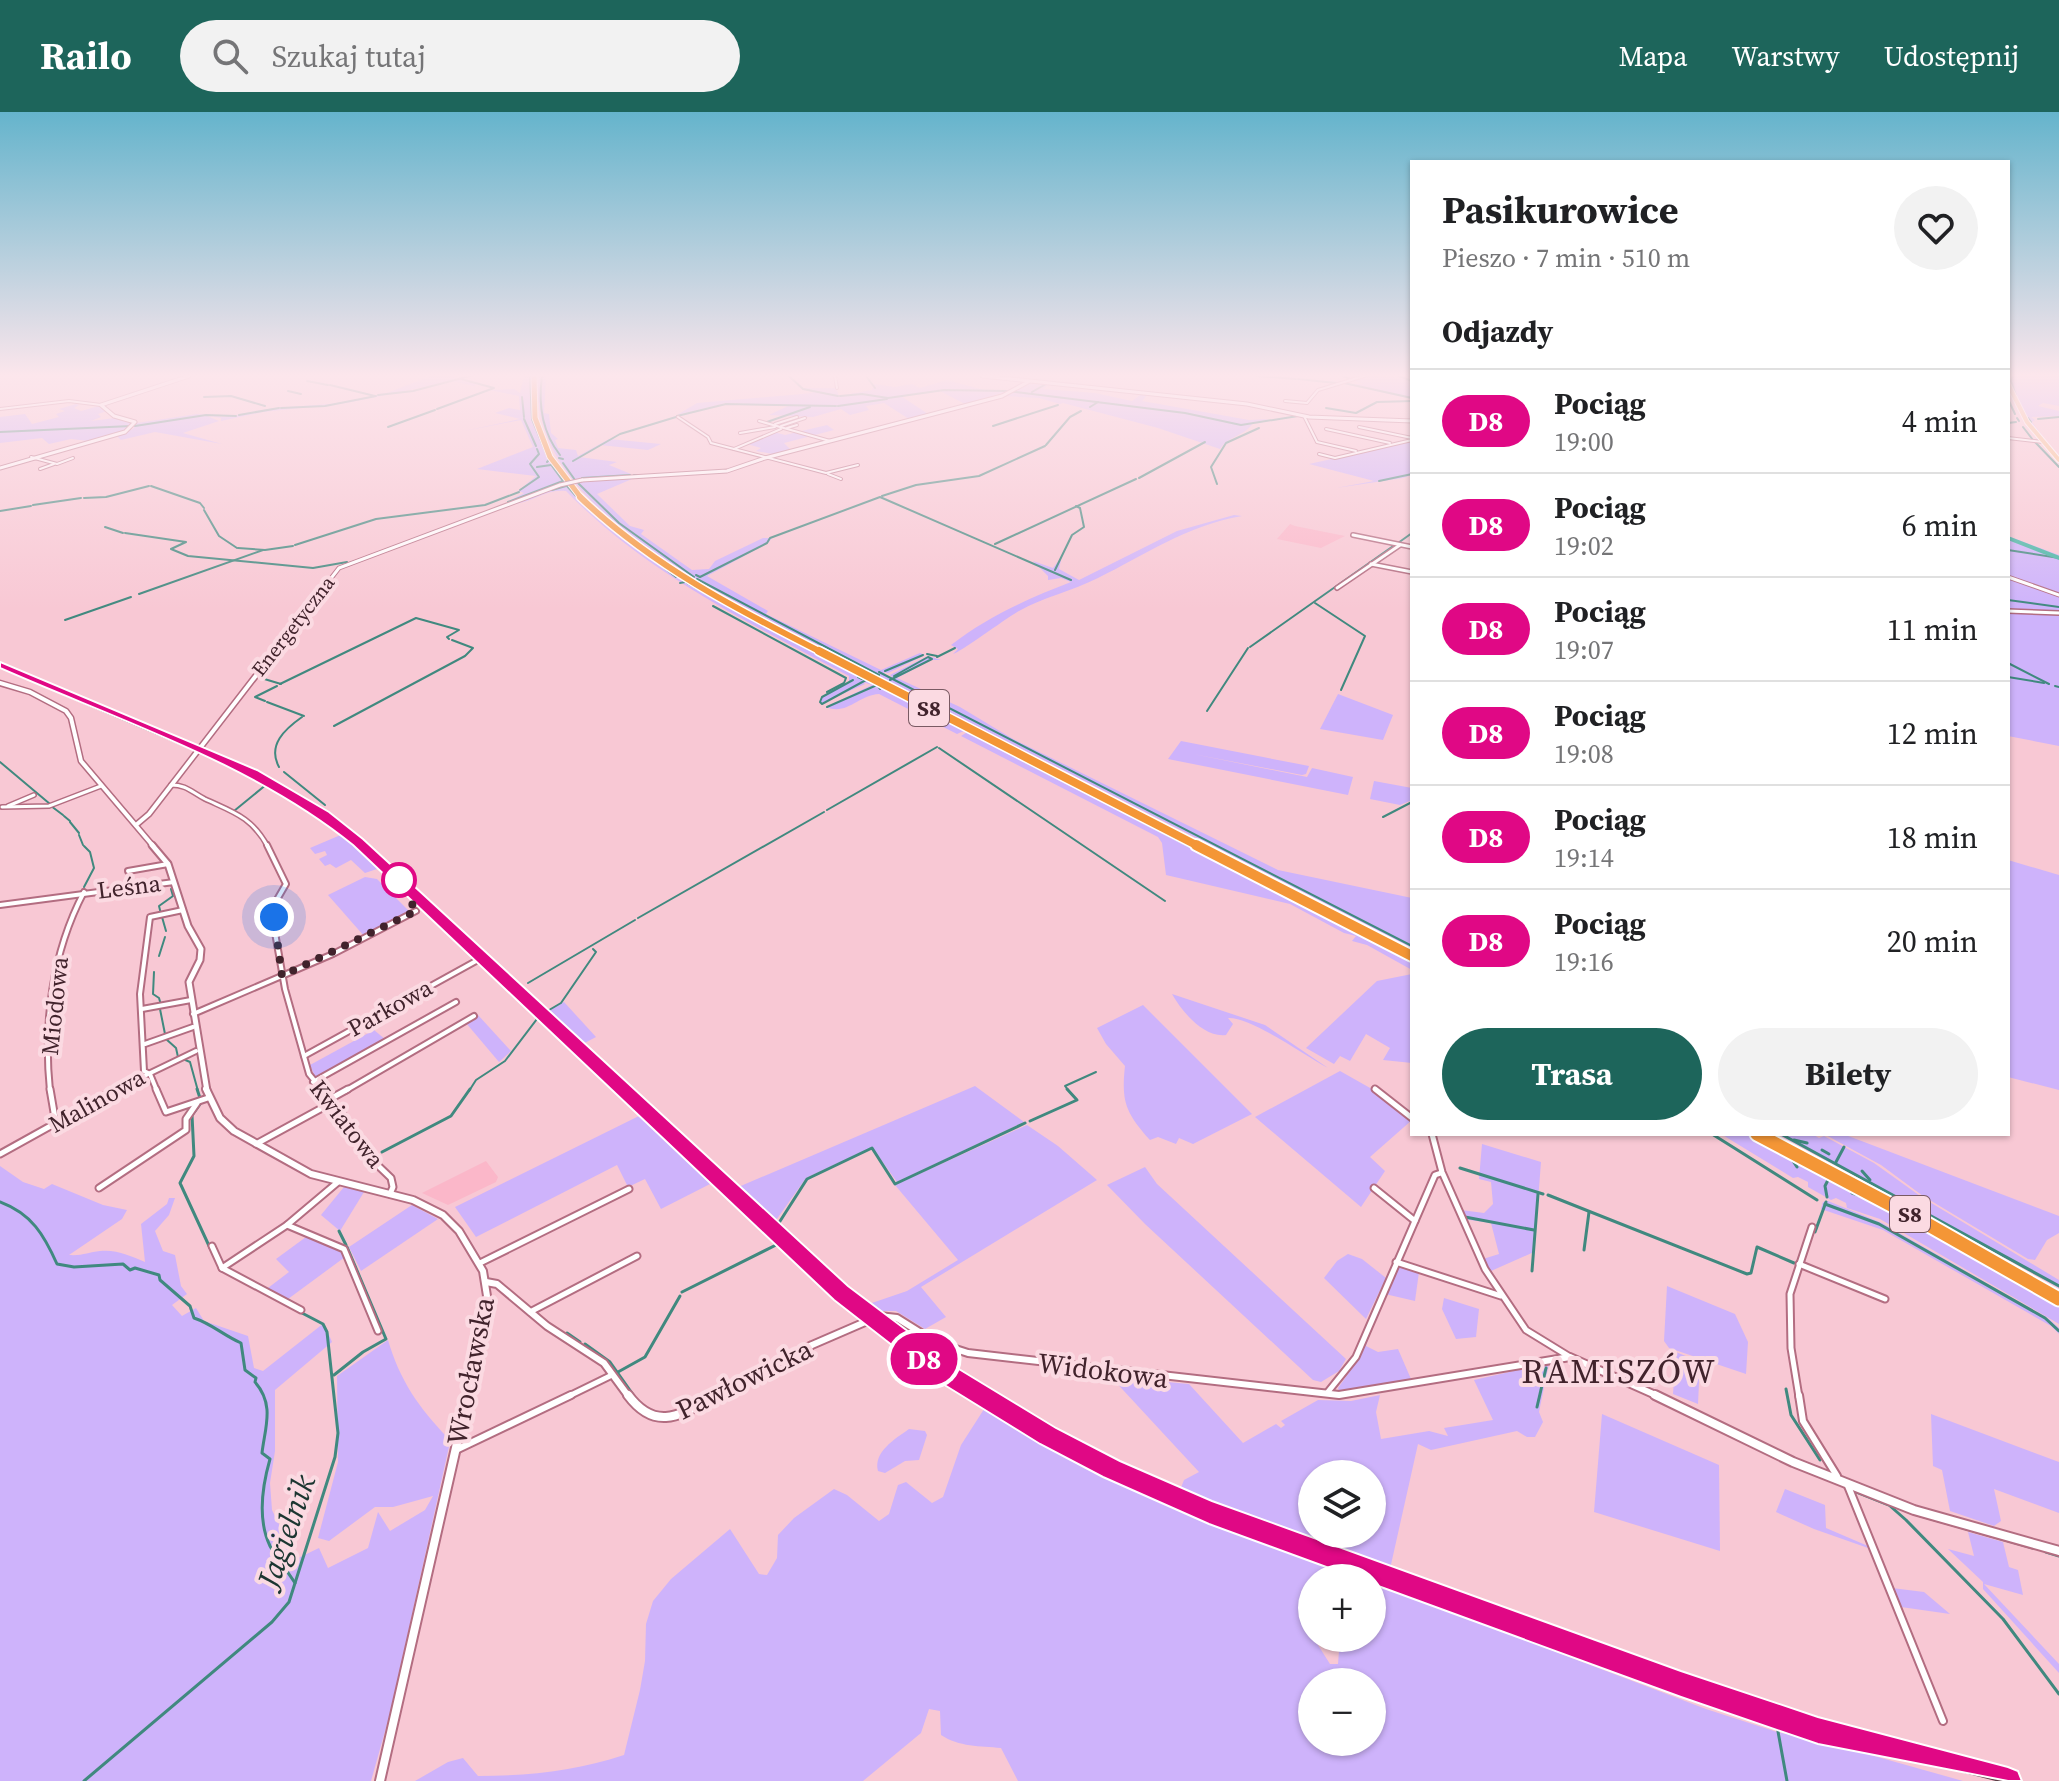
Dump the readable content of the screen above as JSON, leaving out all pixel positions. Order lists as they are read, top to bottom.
{
  "streets": {
    "highway": ["S8"],
    "street": [
      "Energetyczna",
      "Leśna",
      "Miodowa",
      "Parkowa",
      "Malinowa",
      "Kwiatowa",
      "Widokowa",
      "Wrocławska",
      "Pawłowicka"
    ]
  },
  "crossings": [
    ["Energetyczna", "Kwiatowa"],
    ["Energetyczna", "Wrocławska"],
    ["Leśna", "Miodowa"],
    ["Leśna", "Wrocławska"],
    ["Miodowa", "Malinowa"],
    ["Parkowa", "Kwiatowa"],
    ["Malinowa", "Wrocławska"],
    ["Kwiatowa", "Wrocławska"],
    ["Widokowa", "Pawłowicka"],
    ["Wrocławska", "Pawłowicka"]
  ],
  "districts": ["RAMISZÓW"],
  "water": ["Jagielnik"],
  "page": {
    "header": "Railo",
    "search": "Szukaj tutaj",
    "nav": ["Mapa", "Warstwy", "Udostępnij"],
    "on_map": "D8",
    "heading": [
      ["Pasikurowice", "Pieszo · 7 min · 510 m"],
      "Odjazdy"
    ],
    "list": [
      {
        "mark": "D8",
        "name": "Pociąg",
        "note": "19:00",
        "value": "4 min"
      },
      {
        "mark": "D8",
        "name": "Pociąg",
        "note": "19:02",
        "value": "6 min"
      },
      {
        "mark": "D8",
        "name": "Pociąg",
        "note": "19:07",
        "value": "11 min"
      },
      {
        "mark": "D8",
        "name": "Pociąg",
        "note": "19:08",
        "value": "12 min"
      },
      {
        "mark": "D8",
        "name": "Pociąg",
        "note": "19:14",
        "value": "18 min"
      },
      {
        "mark": "D8",
        "name": "Pociąg",
        "note": "19:16",
        "value": "20 min"
      }
    ],
    "buttons": ["Trasa", "Bilety"],
    "map_buttons": ["+", "−"]
  }
}
